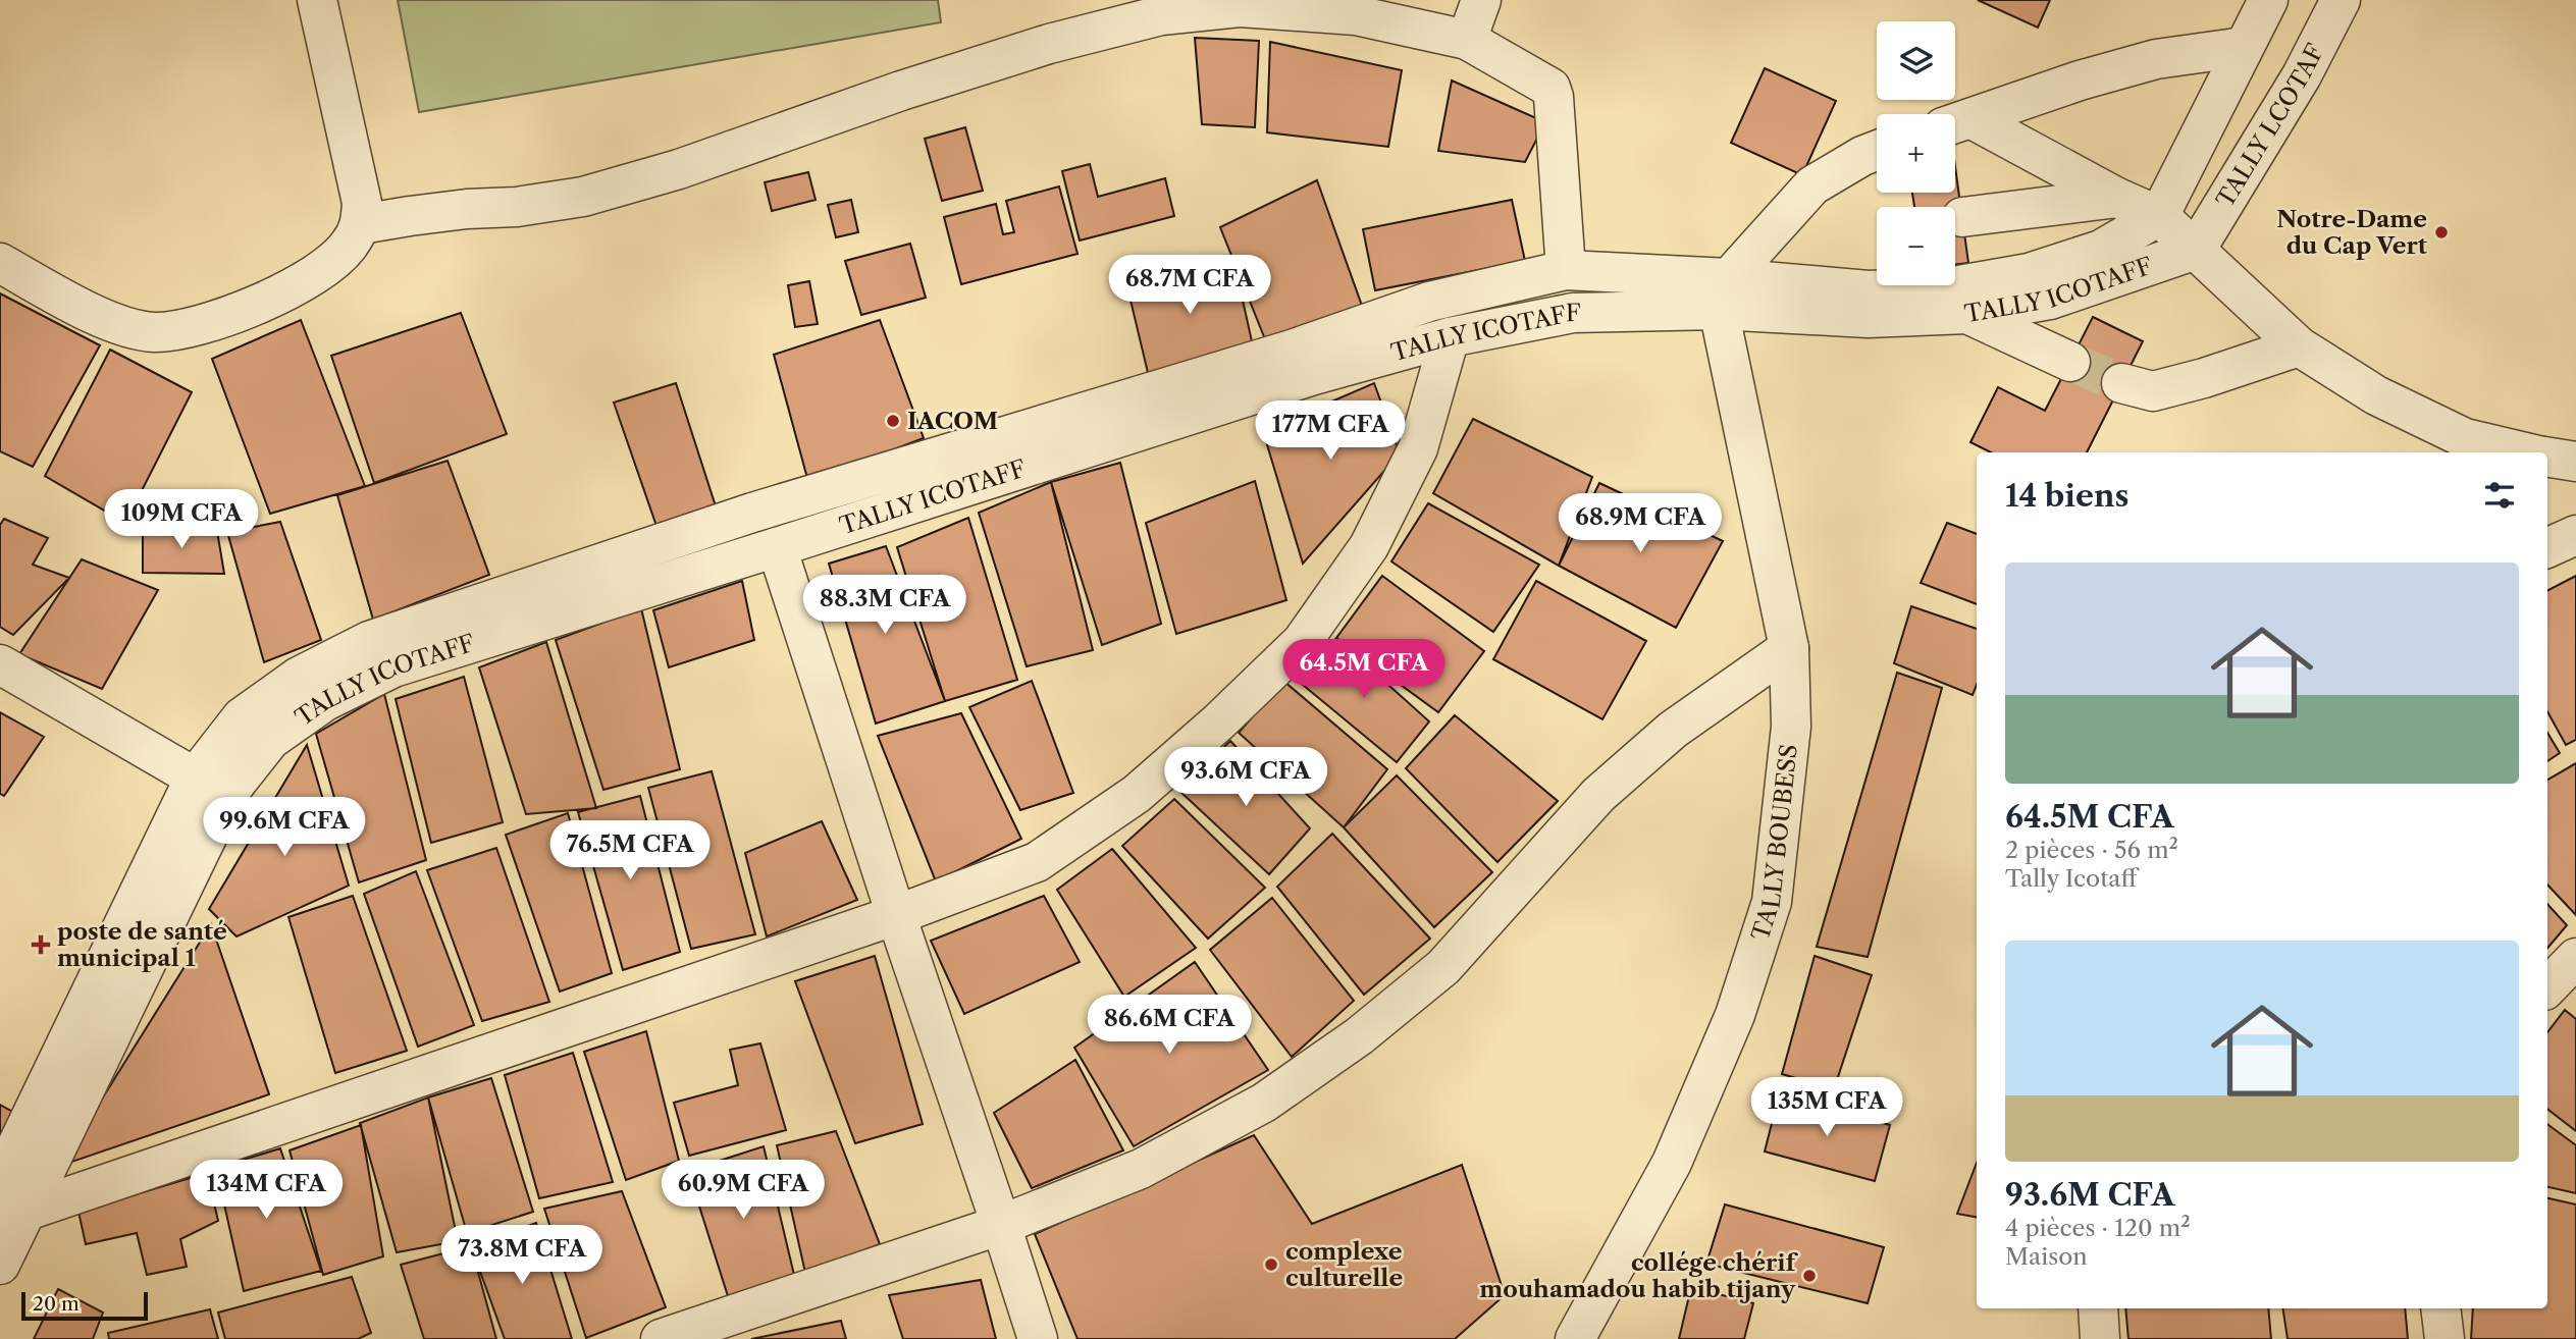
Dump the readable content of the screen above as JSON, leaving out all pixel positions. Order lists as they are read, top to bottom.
{
  "streets": {
    "street": ["TALLY LCOTAF", "TALLY ICOTAFF", "TALLY BOUBESS"]
  },
  "crossings": [
    ["TALLY LCOTAF", "TALLY ICOTAFF"],
    ["TALLY ICOTAFF", "TALLY BOUBESS"]
  ],
  "places": {
    "other": [
      "Notre-Dame du Cap Vert",
      "IACOM",
      "complexe culturelle",
      "collége chérif mouhamadou habib tijany"
    ],
    "health": ["poste de santé municipal 1"]
  },
  "scale_bar": "20 m",
  "page": {
    "map_buttons": ["+", "−"],
    "price": [
      "68.7M CFA",
      "177M CFA",
      "109M CFA",
      "68.9M CFA",
      "88.3M CFA",
      "64.5M CFA",
      "93.6M CFA",
      "99.6M CFA",
      "76.5M CFA",
      "86.6M CFA",
      "135M CFA",
      "134M CFA",
      "60.9M CFA",
      "73.8M CFA"
    ],
    "heading": "14 biens",
    "list": [
      {
        "name": "64.5M CFA",
        "note": "2 pièces · 56 m² · Tally Icotaff"
      },
      {
        "name": "93.6M CFA",
        "note": "4 pièces · 120 m² · Maison"
      }
    ],
    "scale": "20 m"
  }
}
